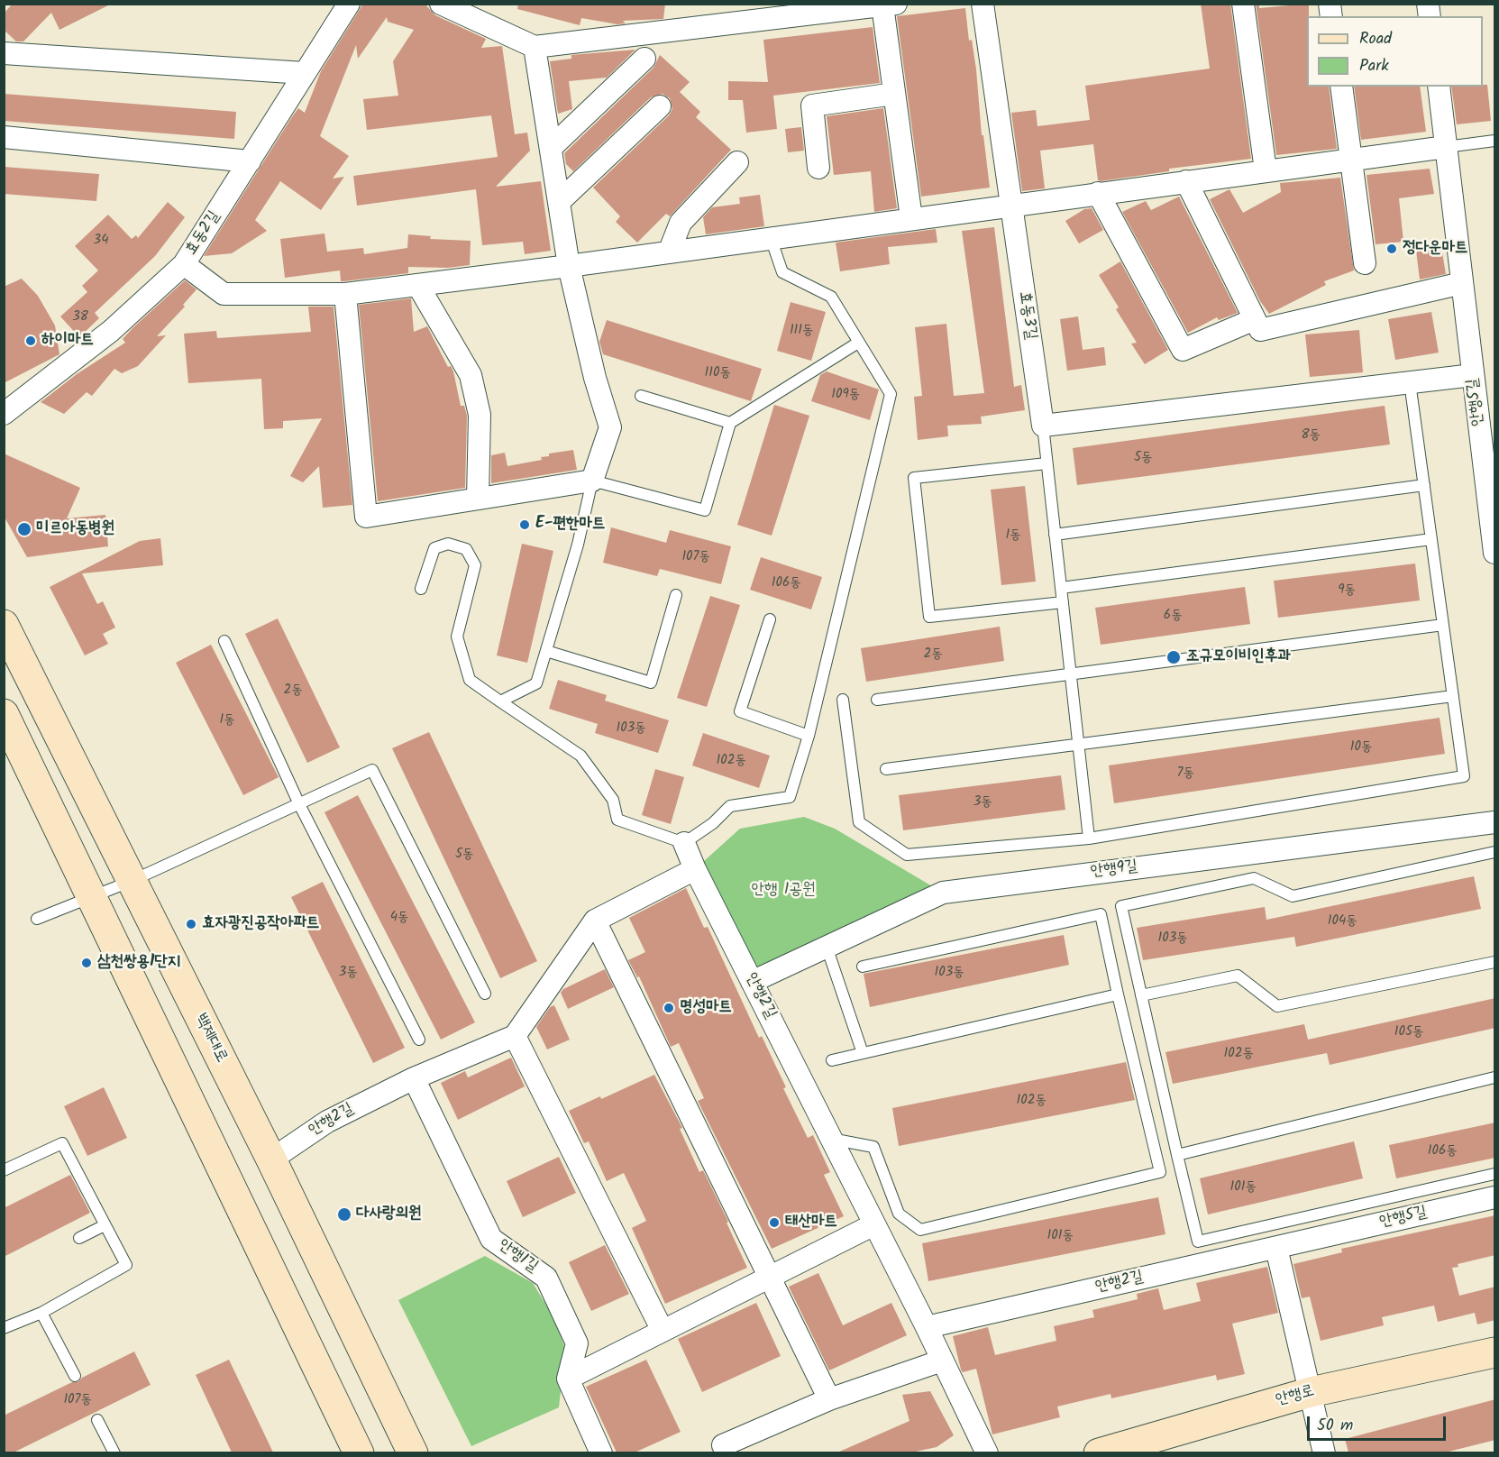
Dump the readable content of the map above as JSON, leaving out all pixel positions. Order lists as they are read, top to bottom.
{
  "streets": {
    "street": [
      "효동2길",
      "효동3길",
      "안행5길",
      "안행9길",
      "안행2길",
      "백제대로",
      "안행1길",
      "안행로"
    ]
  },
  "crossings": [
    ["안행5길", "안행2길"],
    ["안행9길", "안행2길"],
    ["안행2길", "백제대로"],
    ["안행2길", "안행1길"]
  ],
  "parks": ["안행 1공원"],
  "places": [
    "정다운마트",
    "하이마트",
    "E-편한마트",
    "미르아동병원",
    "조규모이비인후과",
    "효자광진공작아파트",
    "삼천쌍용1단지",
    "명성마트",
    "다사랑의원",
    "태산마트"
  ],
  "house_numbers": [
    "34",
    "38",
    "111동",
    "110동",
    "109동",
    "8동",
    "5동",
    "1동",
    "107동",
    "106동",
    "9동",
    "6동",
    "2동",
    "2동",
    "1동",
    "103동",
    "10동",
    "102동",
    "7동",
    "3동",
    "5동",
    "4동",
    "104동",
    "103동",
    "3동",
    "103동",
    "105동",
    "102동",
    "102동",
    "106동",
    "101동",
    "101동",
    "107동"
  ],
  "legend": ["Road", "Park"],
  "scale_bar": "50 m"
}
